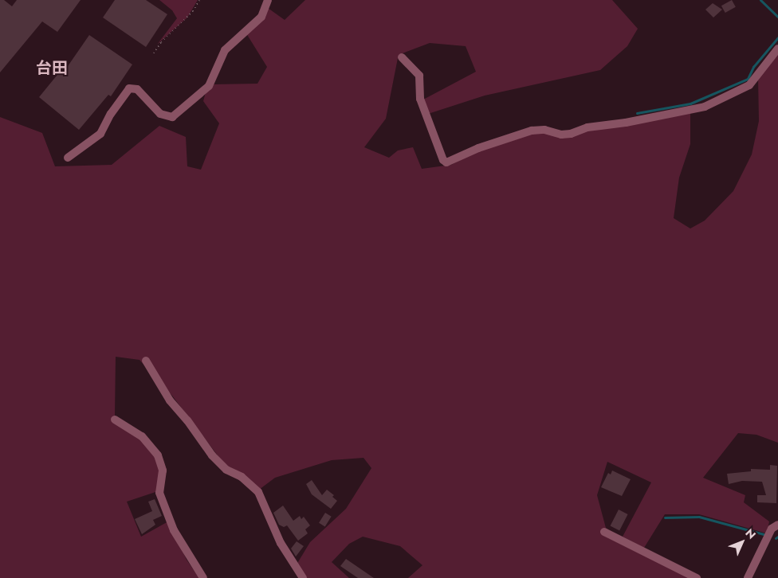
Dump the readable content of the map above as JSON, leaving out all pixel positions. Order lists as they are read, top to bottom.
{
  "districts": ["台田"],
  "north": "top right"
}
